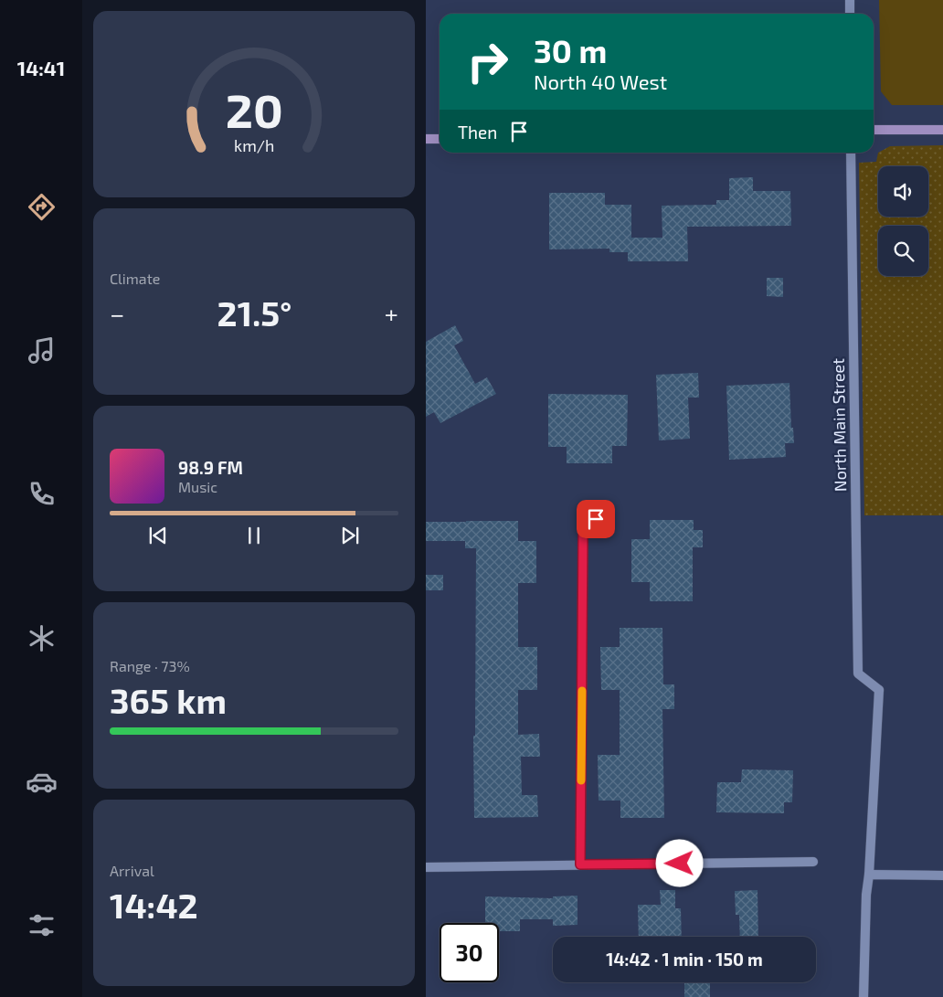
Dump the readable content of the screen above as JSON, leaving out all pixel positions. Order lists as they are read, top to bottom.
{
  "streets": {
    "street": ["North Main Street"]
  },
  "page": {
    "tabs": "14:41",
    "turn": ["30 m", "North 40 West"],
    "then": "Then",
    "tile": [
      "Climate",
      ["Range · 73%", "365 km"],
      ["Arrival", "14:42"]
    ],
    "heat": ["−", "21.5°", "+"],
    "song": ["98.9 FM", "Music"],
    "limit": "30",
    "trip": "14:42 · 1 min · 150 m",
    "gauge": ["20", "km/h"]
  }
}
